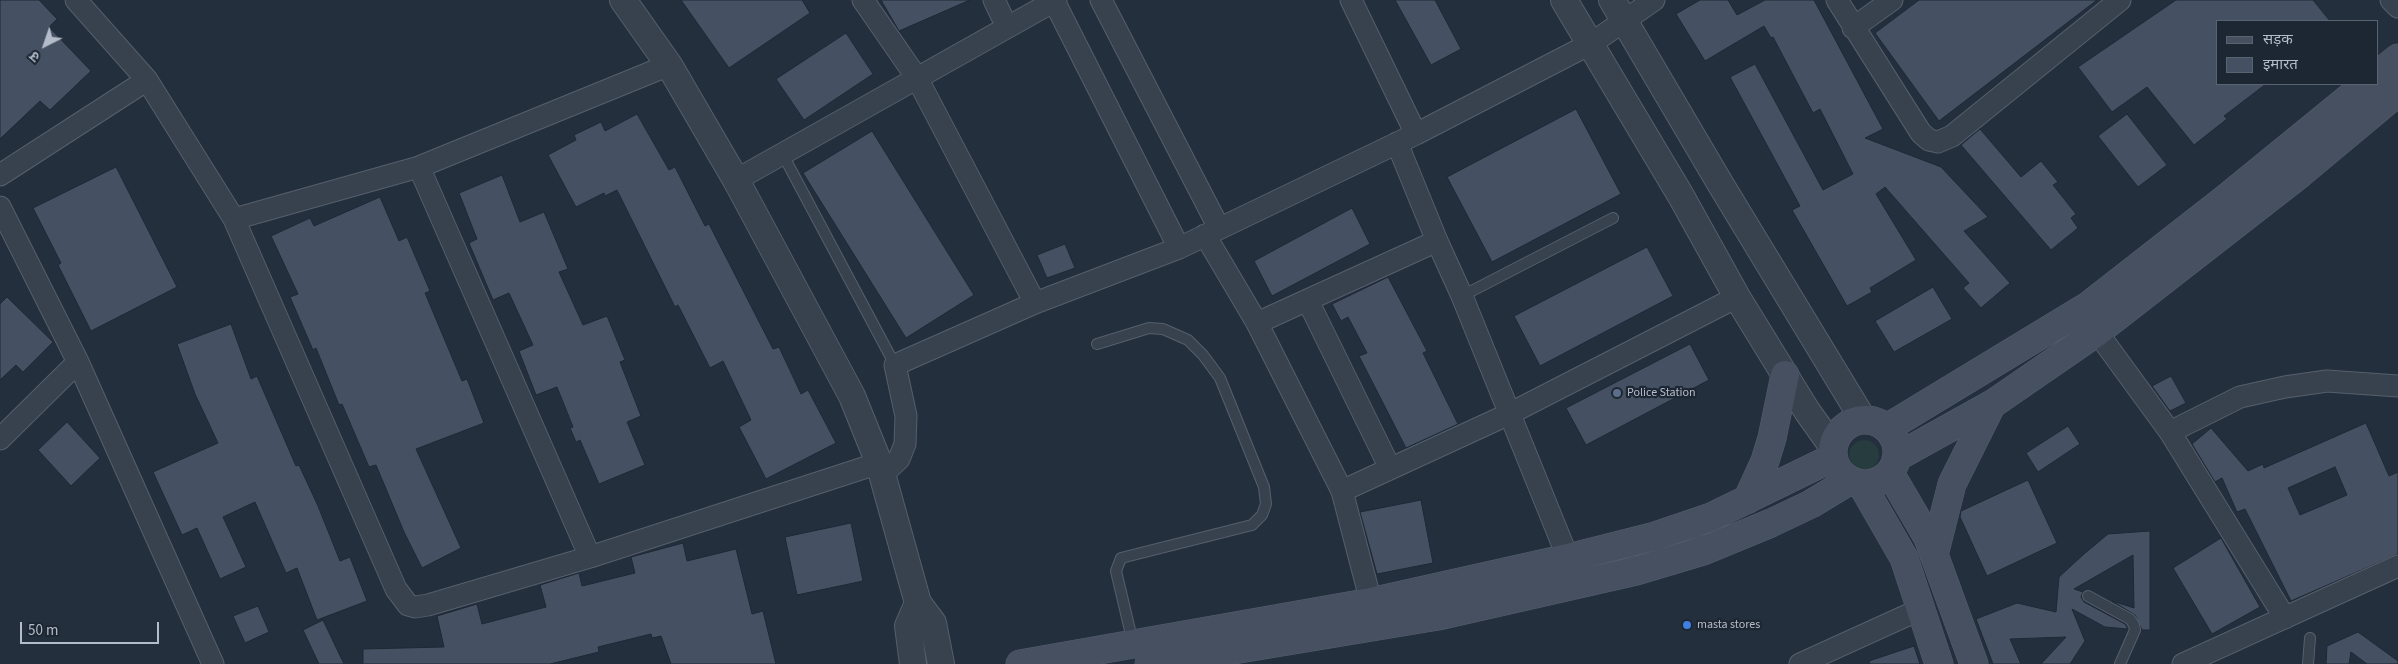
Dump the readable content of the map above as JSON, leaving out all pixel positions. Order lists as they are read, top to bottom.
{
  "places": ["Police Station", "masta stores"],
  "legend": ["सड़क", "इमारत"],
  "scale_bar": "50 m",
  "north": "bottom left"
}
